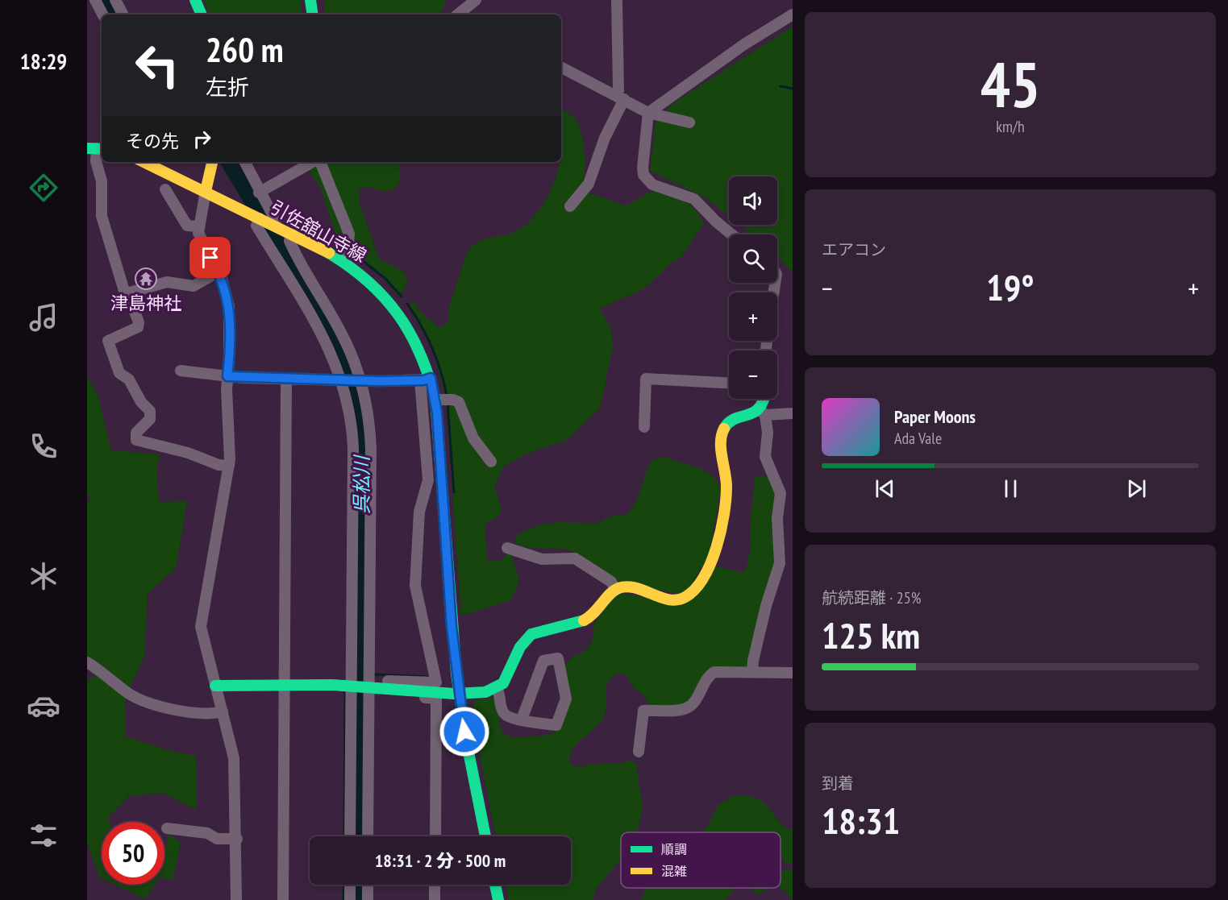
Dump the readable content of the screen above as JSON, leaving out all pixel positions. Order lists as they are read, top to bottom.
{
  "streets": {
    "main road": ["引佐舘山寺線"]
  },
  "water": ["呉松川"],
  "places": {
    "temple": ["津島神社"]
  },
  "legend": ["順調", "混雑"],
  "page": {
    "tabs": "18:29",
    "tile": [
      ["45", "km/h"],
      "エアコン",
      ["航続距離 · 25%", "125 km"],
      ["到着", "18:31"]
    ],
    "turn": ["260 m", "左折"],
    "then": "その先",
    "map_buttons": ["+", "−"],
    "heat": ["−", "19°", "+"],
    "song": ["Paper Moons", "Ada Vale"],
    "limit": "50",
    "trip": "18:31 · 2 分 · 500 m"
  }
}
